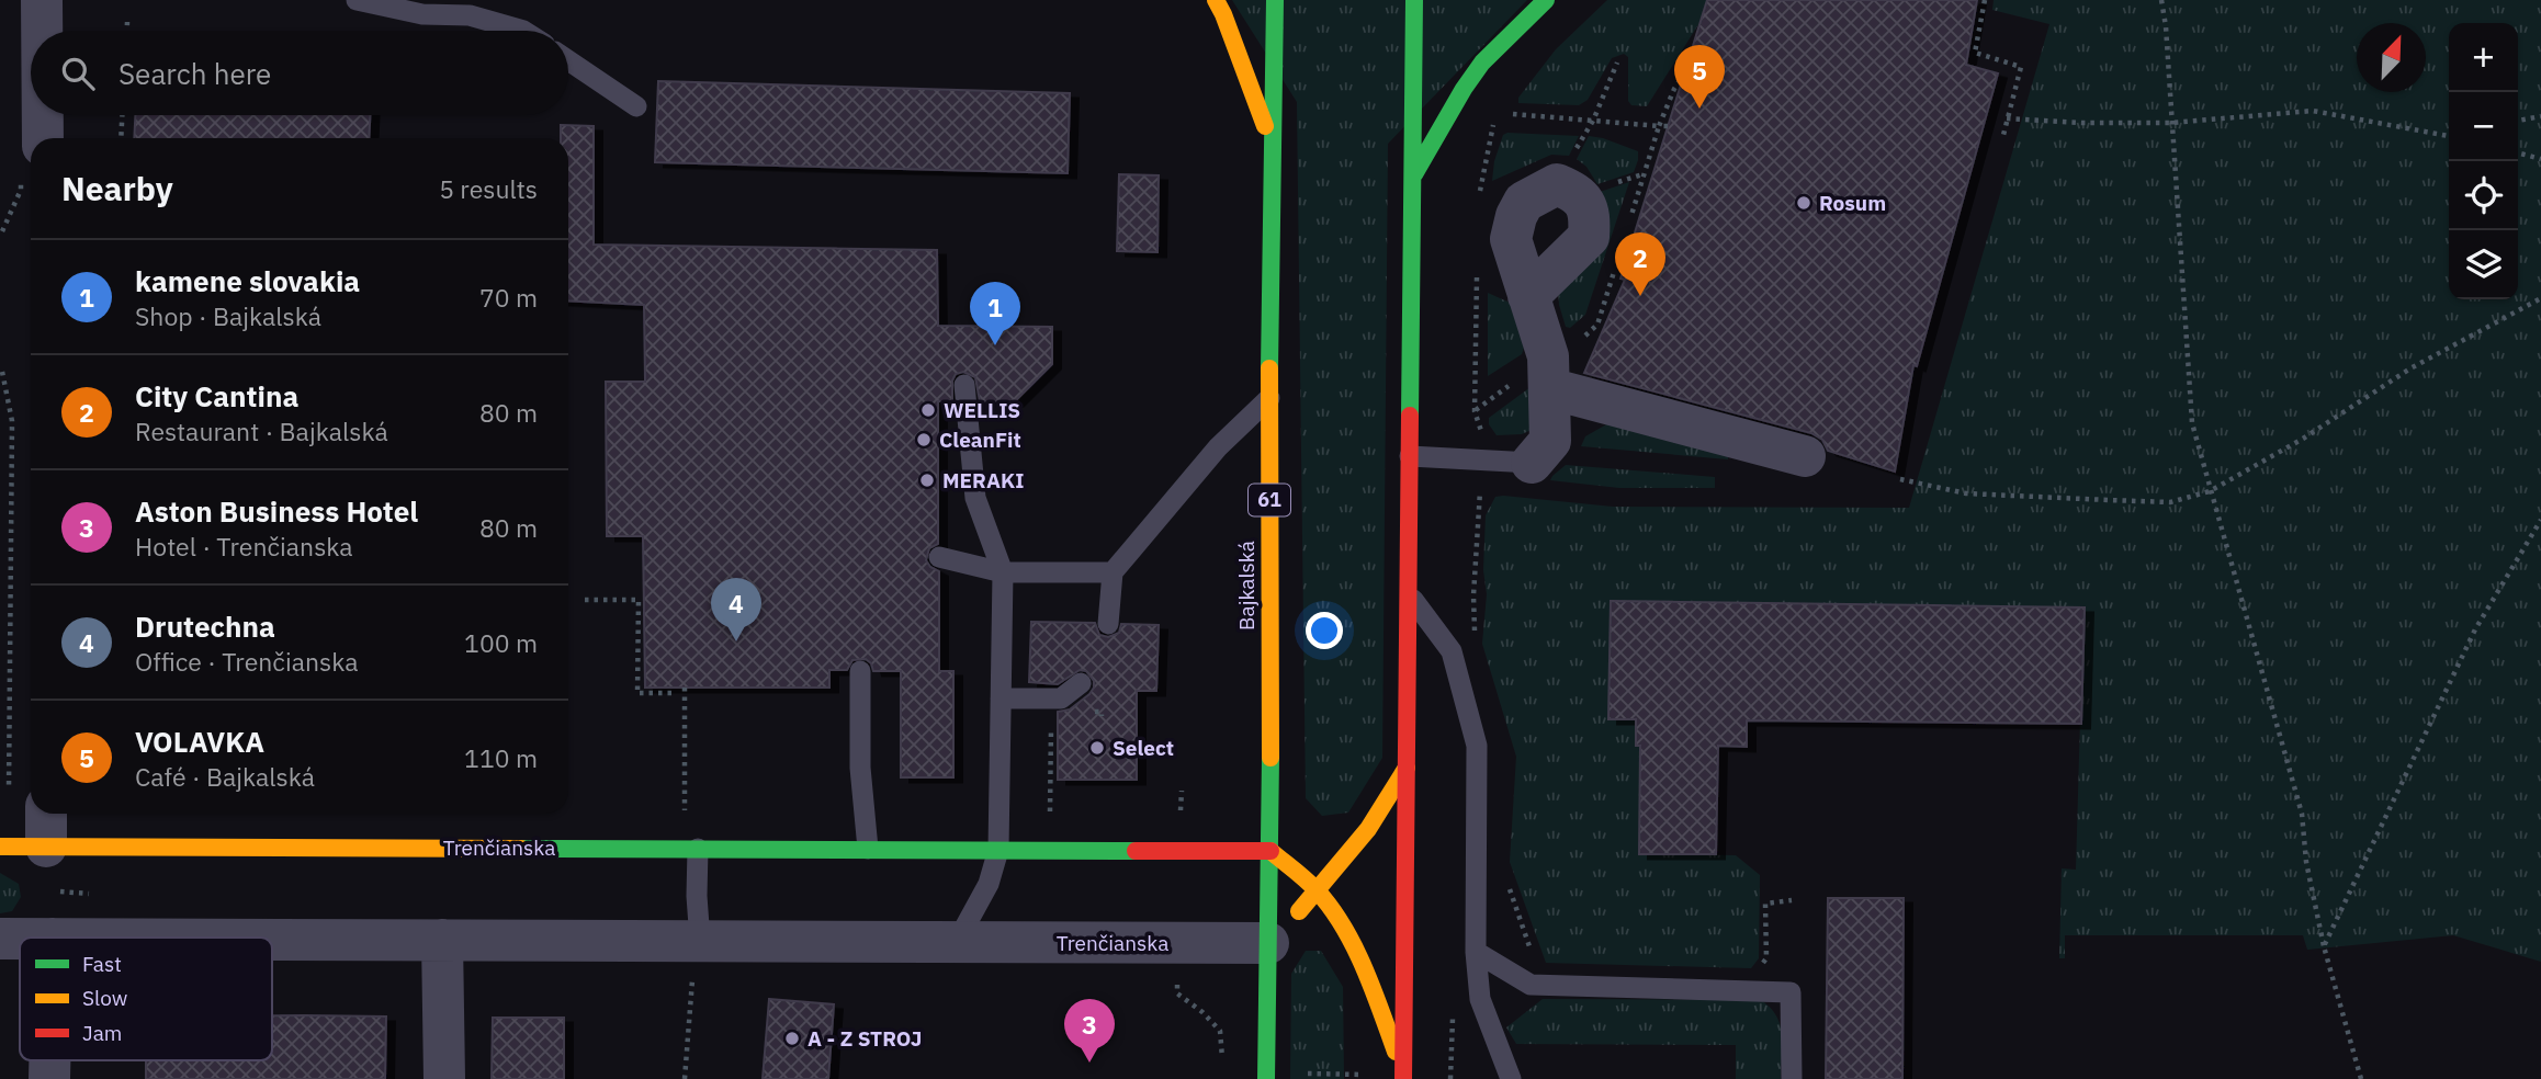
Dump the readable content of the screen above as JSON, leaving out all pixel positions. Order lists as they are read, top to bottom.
{
  "streets": {
    "main road": ["61", "Bajkalská", "Trenčianska"]
  },
  "crossings": [
    ["Bajkalská", "Trenčianska"]
  ],
  "places": [
    "Rosum",
    "WELLIS",
    "CleanFit",
    "MERAKI",
    "Select",
    "A - Z STROJ"
  ],
  "legend": ["Fast", "Slow", "Jam"],
  "north": "top right",
  "page": {
    "map_buttons": ["+", "−"],
    "search": "Search here",
    "pins": [
      "5",
      "2",
      "1",
      "4",
      "3"
    ],
    "heading": ["Nearby", "5 results"],
    "list": [
      {
        "mark": "1",
        "name": "kamene slovakia",
        "note": "Shop · Bajkalská",
        "value": "70 m"
      },
      {
        "mark": "2",
        "name": "City Cantina",
        "note": "Restaurant · Bajkalská",
        "value": "80 m"
      },
      {
        "mark": "3",
        "name": "Aston Business Hotel",
        "note": "Hotel · Trenčianska",
        "value": "80 m"
      },
      {
        "mark": "4",
        "name": "Drutechna",
        "note": "Office · Trenčianska",
        "value": "100 m"
      },
      {
        "mark": "5",
        "name": "VOLAVKA",
        "note": "Café · Bajkalská",
        "value": "110 m"
      }
    ]
  }
}
